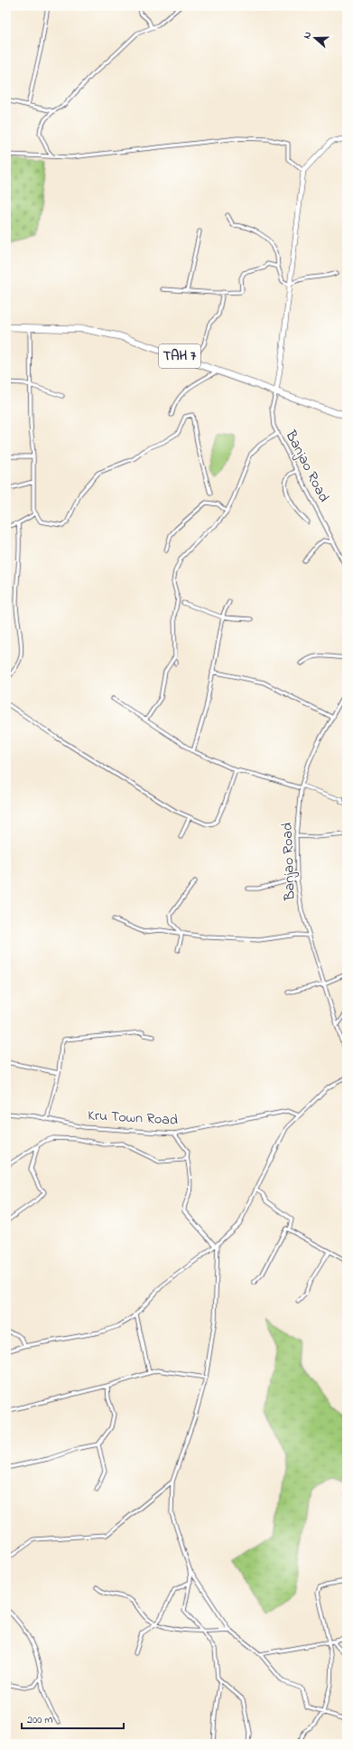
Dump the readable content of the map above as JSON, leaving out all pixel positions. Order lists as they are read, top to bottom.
{
  "streets": {
    "highway": ["TAH 7"],
    "street": ["Banjao Road", "Kru Town Road"]
  },
  "crossings": [
    ["TAH 7", "Banjao Road"]
  ],
  "scale_bar": "200 m",
  "north": "left"
}
